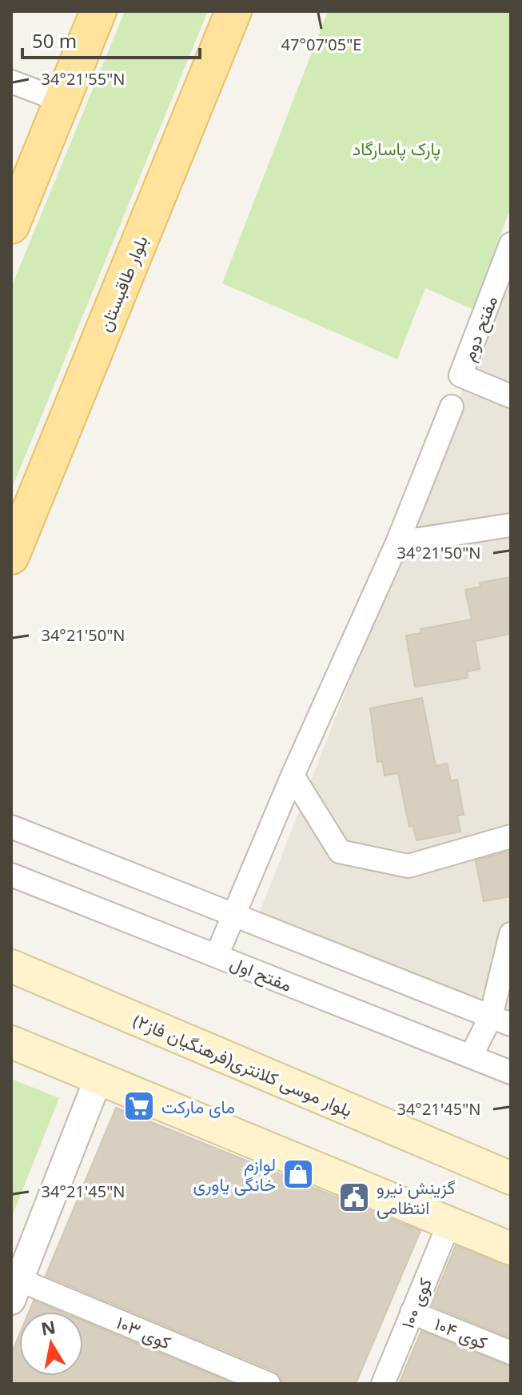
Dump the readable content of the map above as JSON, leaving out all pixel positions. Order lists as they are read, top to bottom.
{
  "streets": {
    "main road": ["بلوار طاقبستان", "بلوار موسی کلانتری(فرهنگیان فاز۲)"],
    "street": [
      "مفتح دوم",
      "مفتح اول",
      "کوی ۱۰۰",
      "کوی ۱۰۳",
      "کوی ۱۰۴"
    ]
  },
  "crossings": [
    ["کوی ۱۰۰", "کوی ۱۰۴"]
  ],
  "parks": ["پارک پاسارگاد"],
  "places": {
    "supermarket": ["مای مارکت"],
    "shop": ["لوازم خانگی یاوری"],
    "public building": ["گزینش نیرو انتظامی"]
  },
  "scale_bar": "50 m",
  "north": "top",
  "coordinates": [
    "47°07'05\"E",
    "34°21'55\"N",
    "34°21'50\"N",
    "34°21'45\"N"
  ]
}
